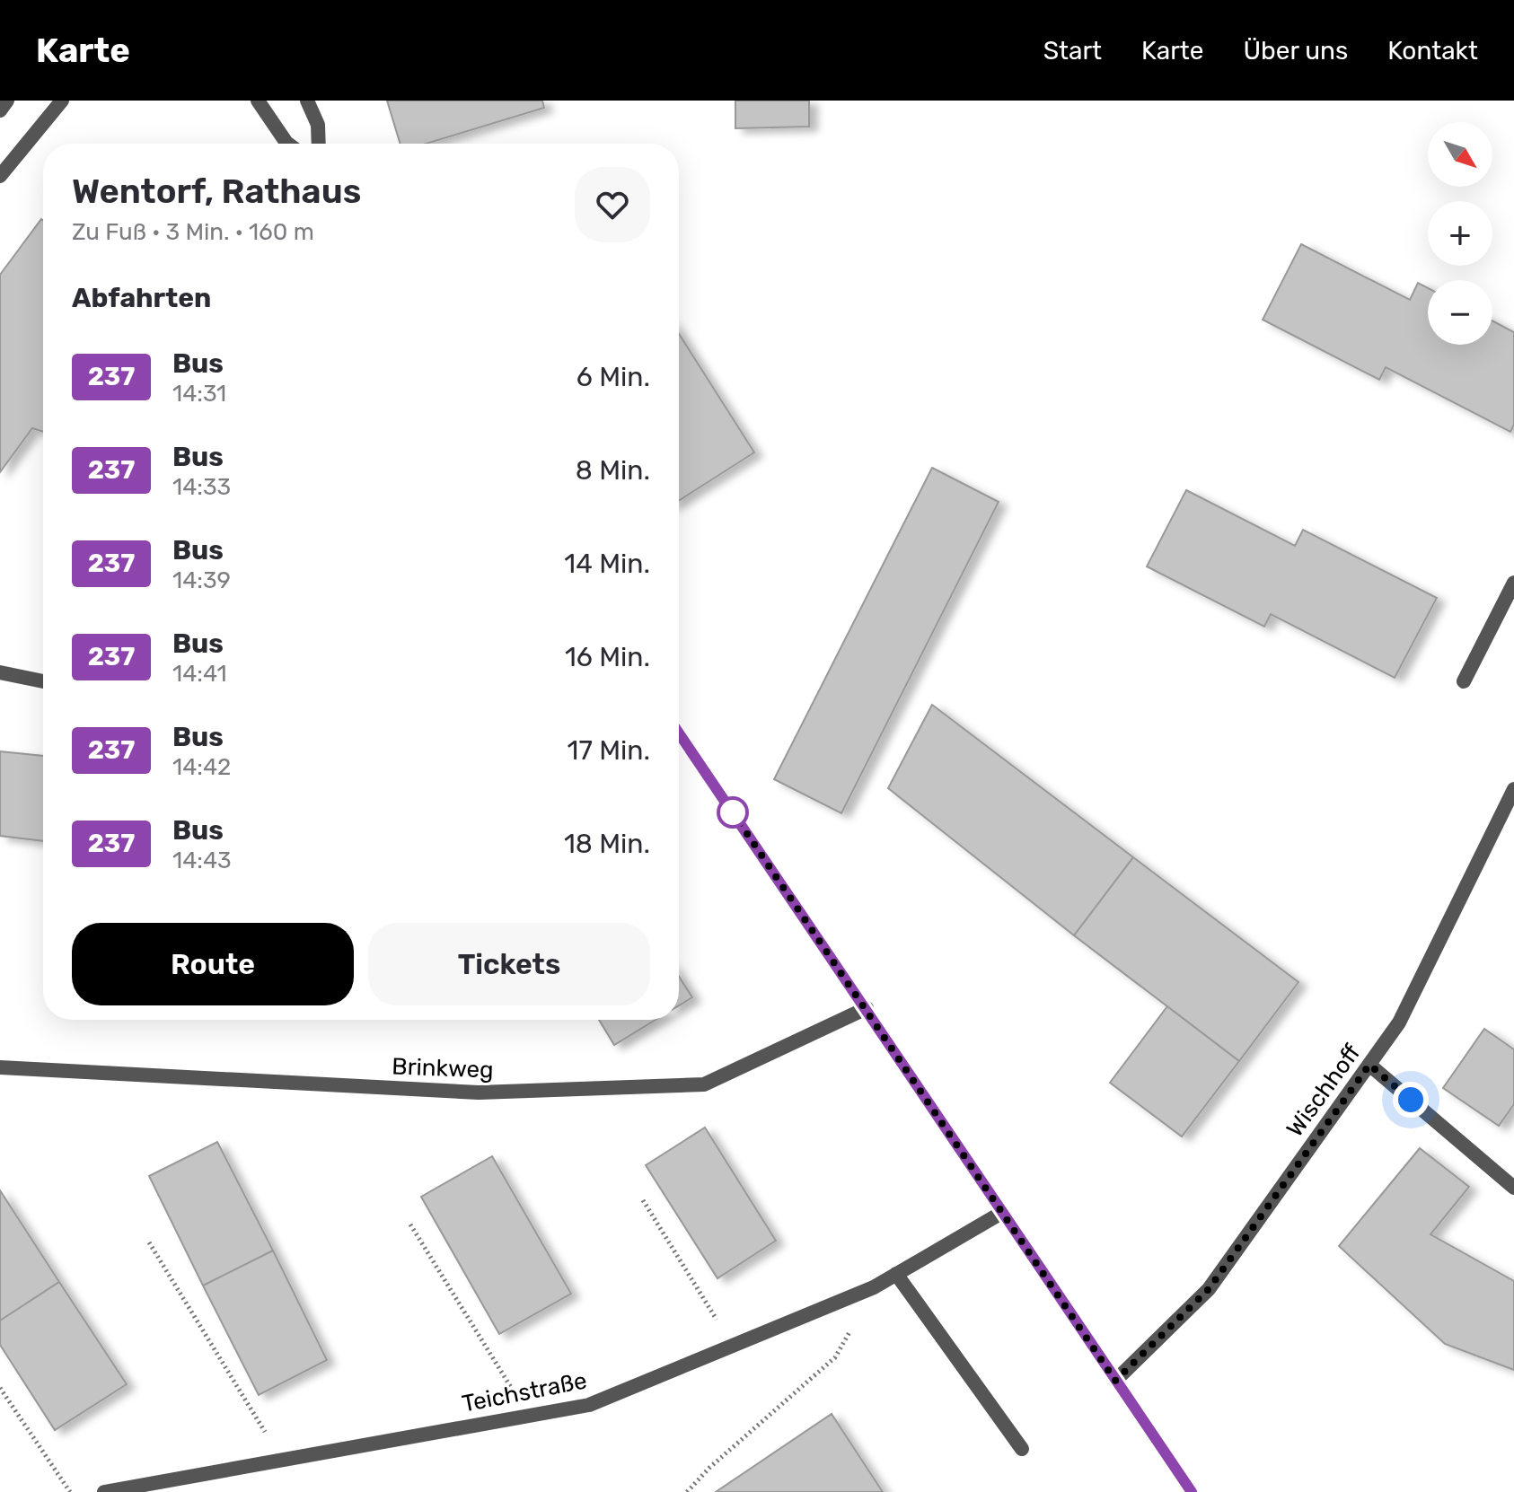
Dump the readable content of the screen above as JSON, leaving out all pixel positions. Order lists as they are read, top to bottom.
{
  "streets": {
    "street": ["Brinkweg", "Wischhoff", "Teichstraße"]
  },
  "lines": ["bus line 237"],
  "north": "bottom right",
  "page": {
    "header": "Karte",
    "nav": [
      "Start",
      "Karte",
      "Über uns",
      "Kontakt"
    ],
    "map_buttons": ["+", "−"],
    "heading": [
      ["Wentorf, Rathaus", "Zu Fuß · 3 Min. · 160 m"],
      "Abfahrten"
    ],
    "list": [
      {
        "mark": "237",
        "name": "Bus",
        "note": "14:31",
        "value": "6 Min."
      },
      {
        "mark": "237",
        "name": "Bus",
        "note": "14:33",
        "value": "8 Min."
      },
      {
        "mark": "237",
        "name": "Bus",
        "note": "14:39",
        "value": "14 Min."
      },
      {
        "mark": "237",
        "name": "Bus",
        "note": "14:41",
        "value": "16 Min."
      },
      {
        "mark": "237",
        "name": "Bus",
        "note": "14:42",
        "value": "17 Min."
      },
      {
        "mark": "237",
        "name": "Bus",
        "note": "14:43",
        "value": "18 Min."
      }
    ],
    "buttons": ["Route", "Tickets"]
  }
}
